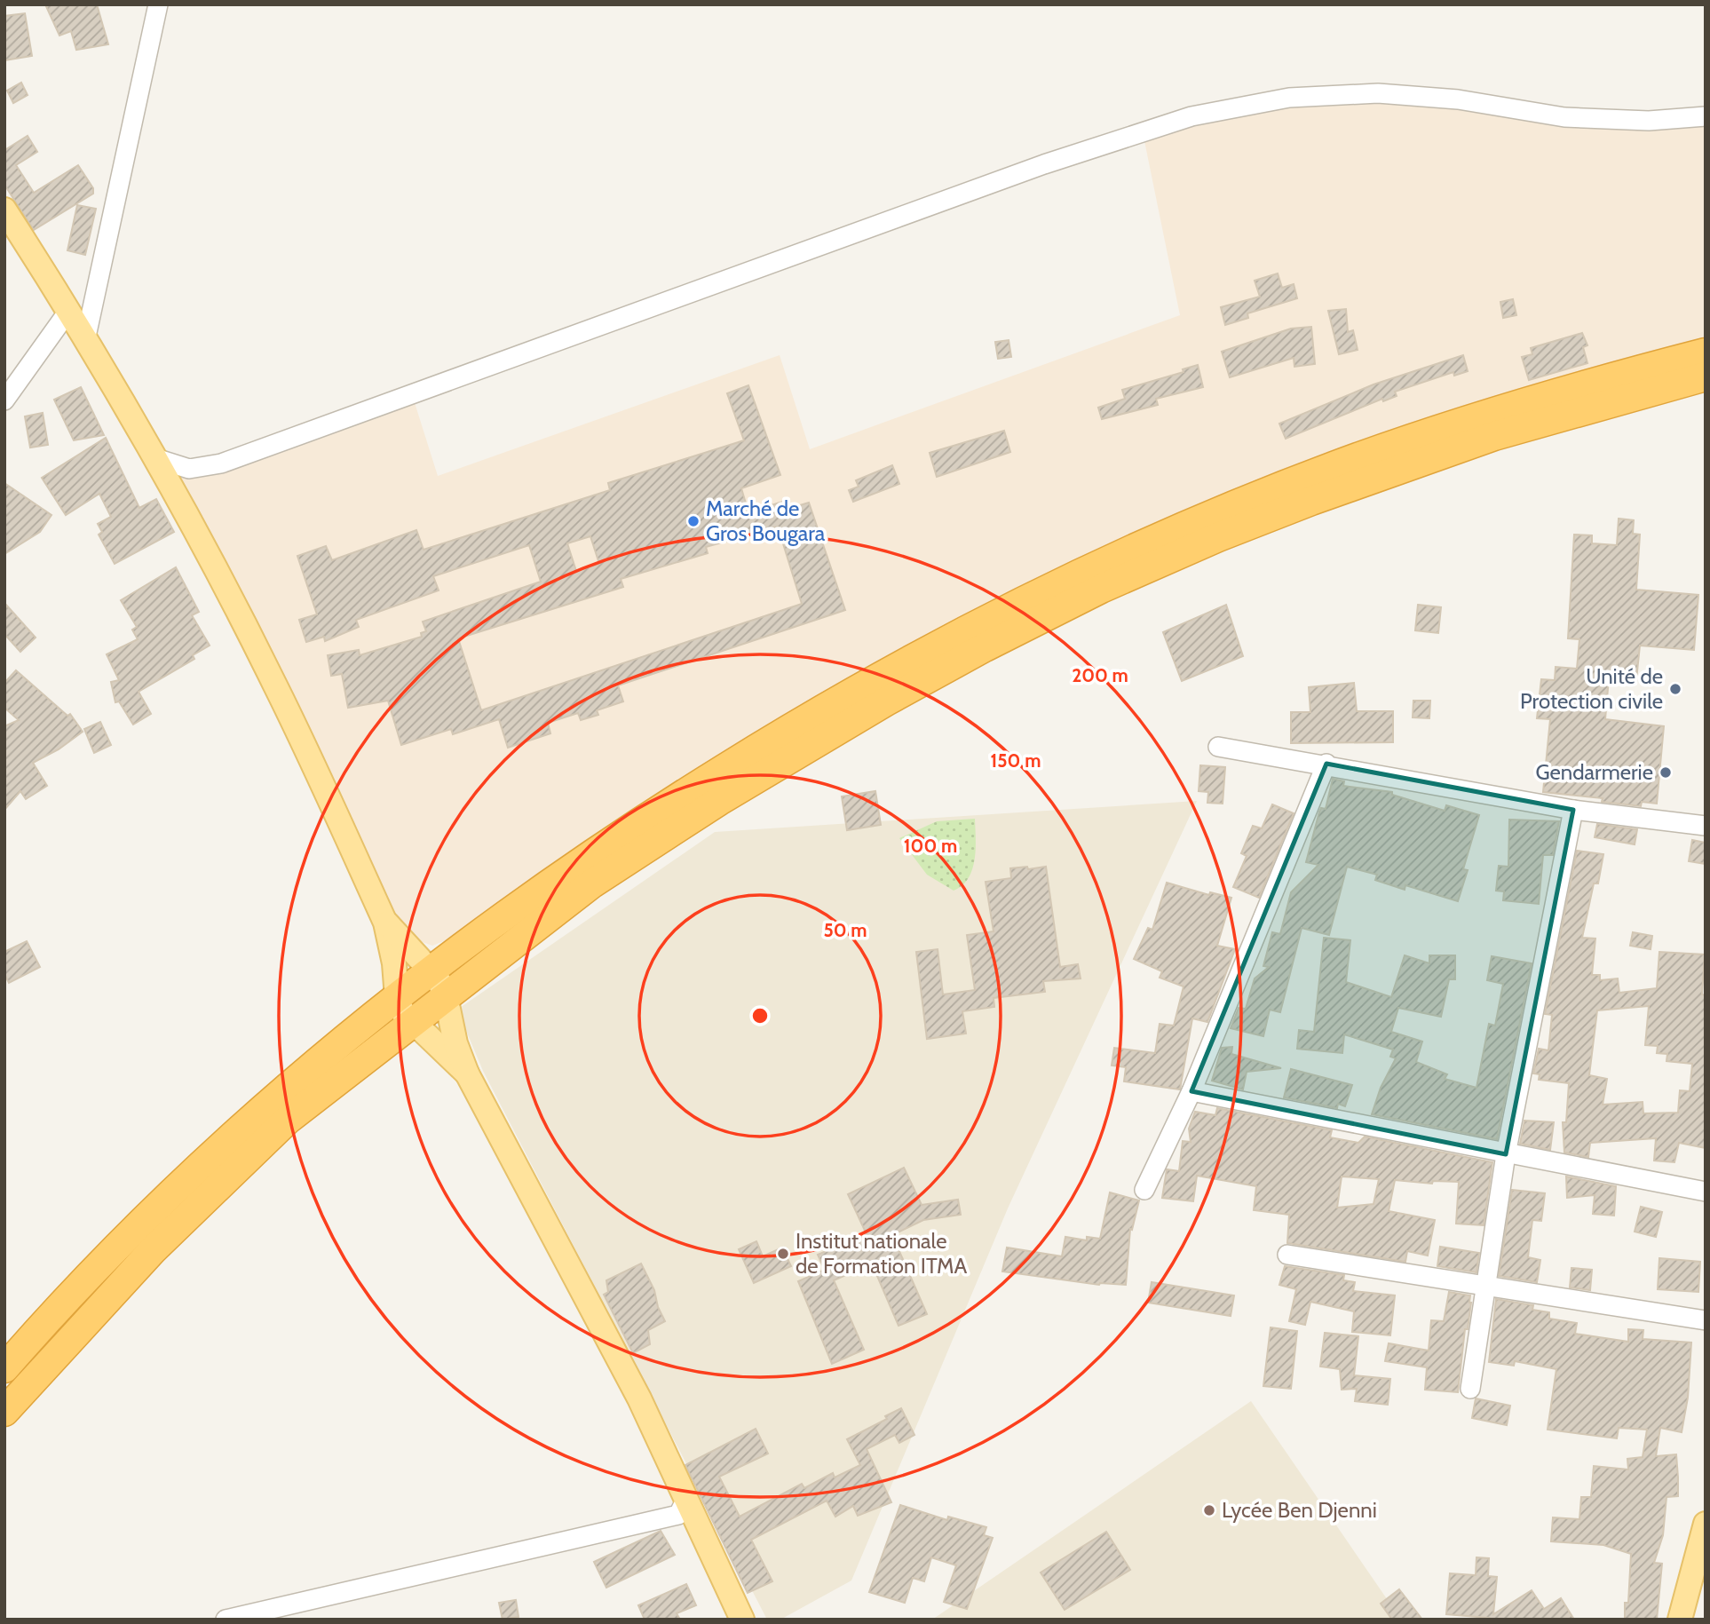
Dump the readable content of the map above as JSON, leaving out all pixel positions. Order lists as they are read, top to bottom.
{
  "places": [
    "Marché de Gros Bougara",
    "Unité de Protection civile",
    "Gendarmerie",
    "Institut nationale de Formation ITMA",
    "Lycée Ben Djenni"
  ],
  "rings": [
    "200 m",
    "150 m",
    "100 m",
    "50 m"
  ]
}
